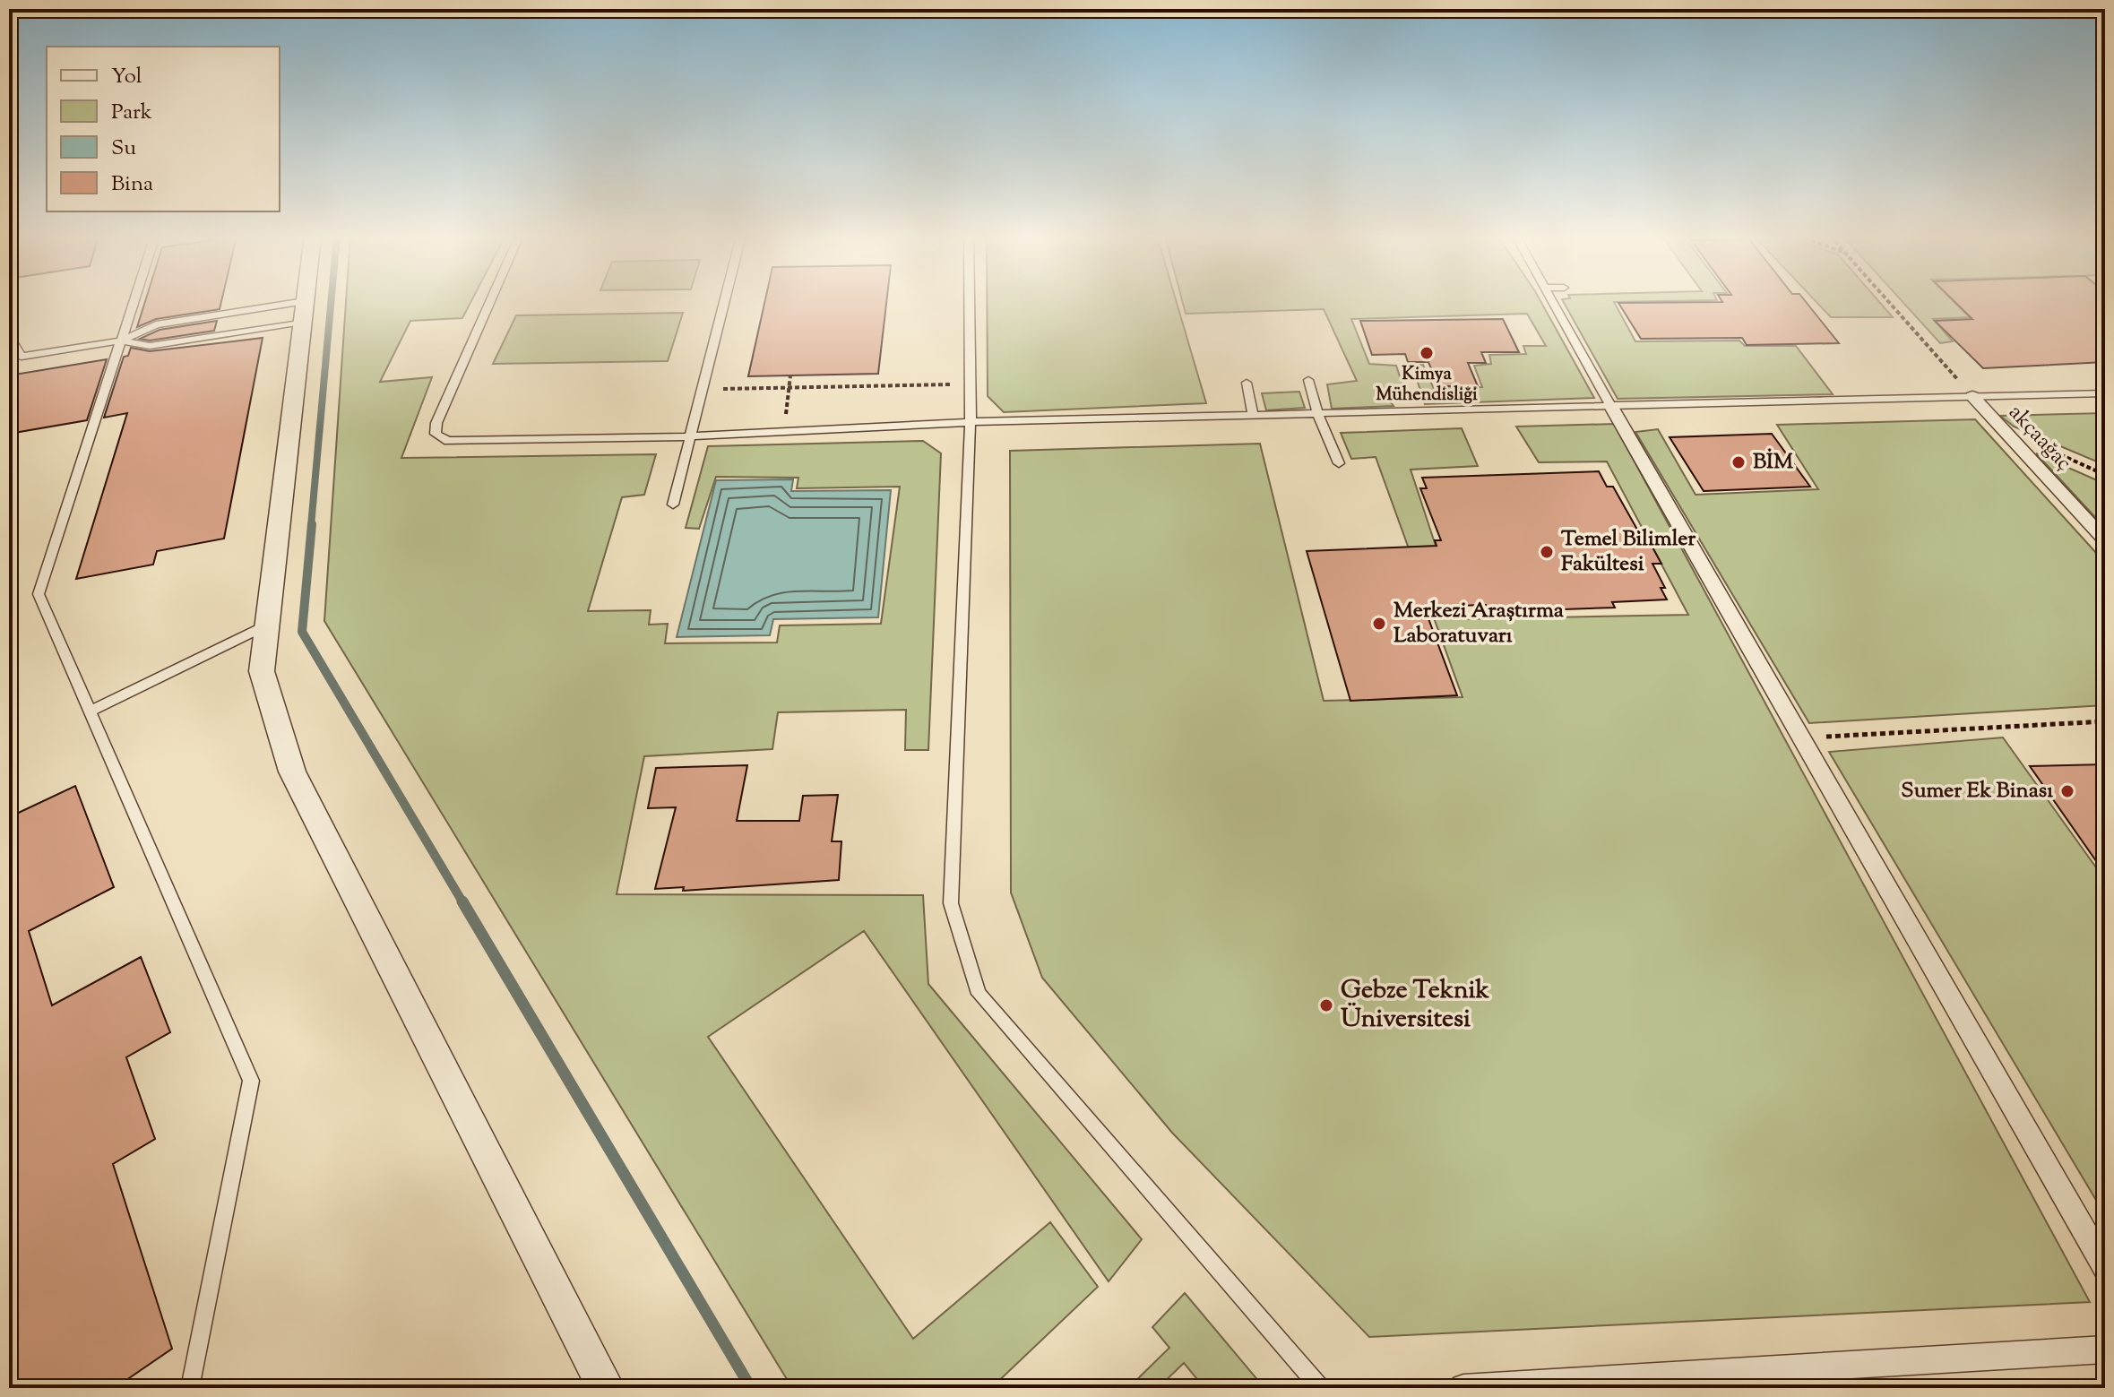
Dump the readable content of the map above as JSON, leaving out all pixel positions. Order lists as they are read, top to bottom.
{
  "streets": {
    "street": ["akçaağaç"]
  },
  "places": [
    "Kimya Mühendisliği",
    "BİM",
    "Temel Bilimler Fakültesi",
    "Merkezi Araştırma Laboratuvarı",
    "Sumer Ek Binası",
    "Gebze Teknik Üniversitesi"
  ],
  "legend": [
    "Yol",
    "Park",
    "Su",
    "Bina"
  ]
}
